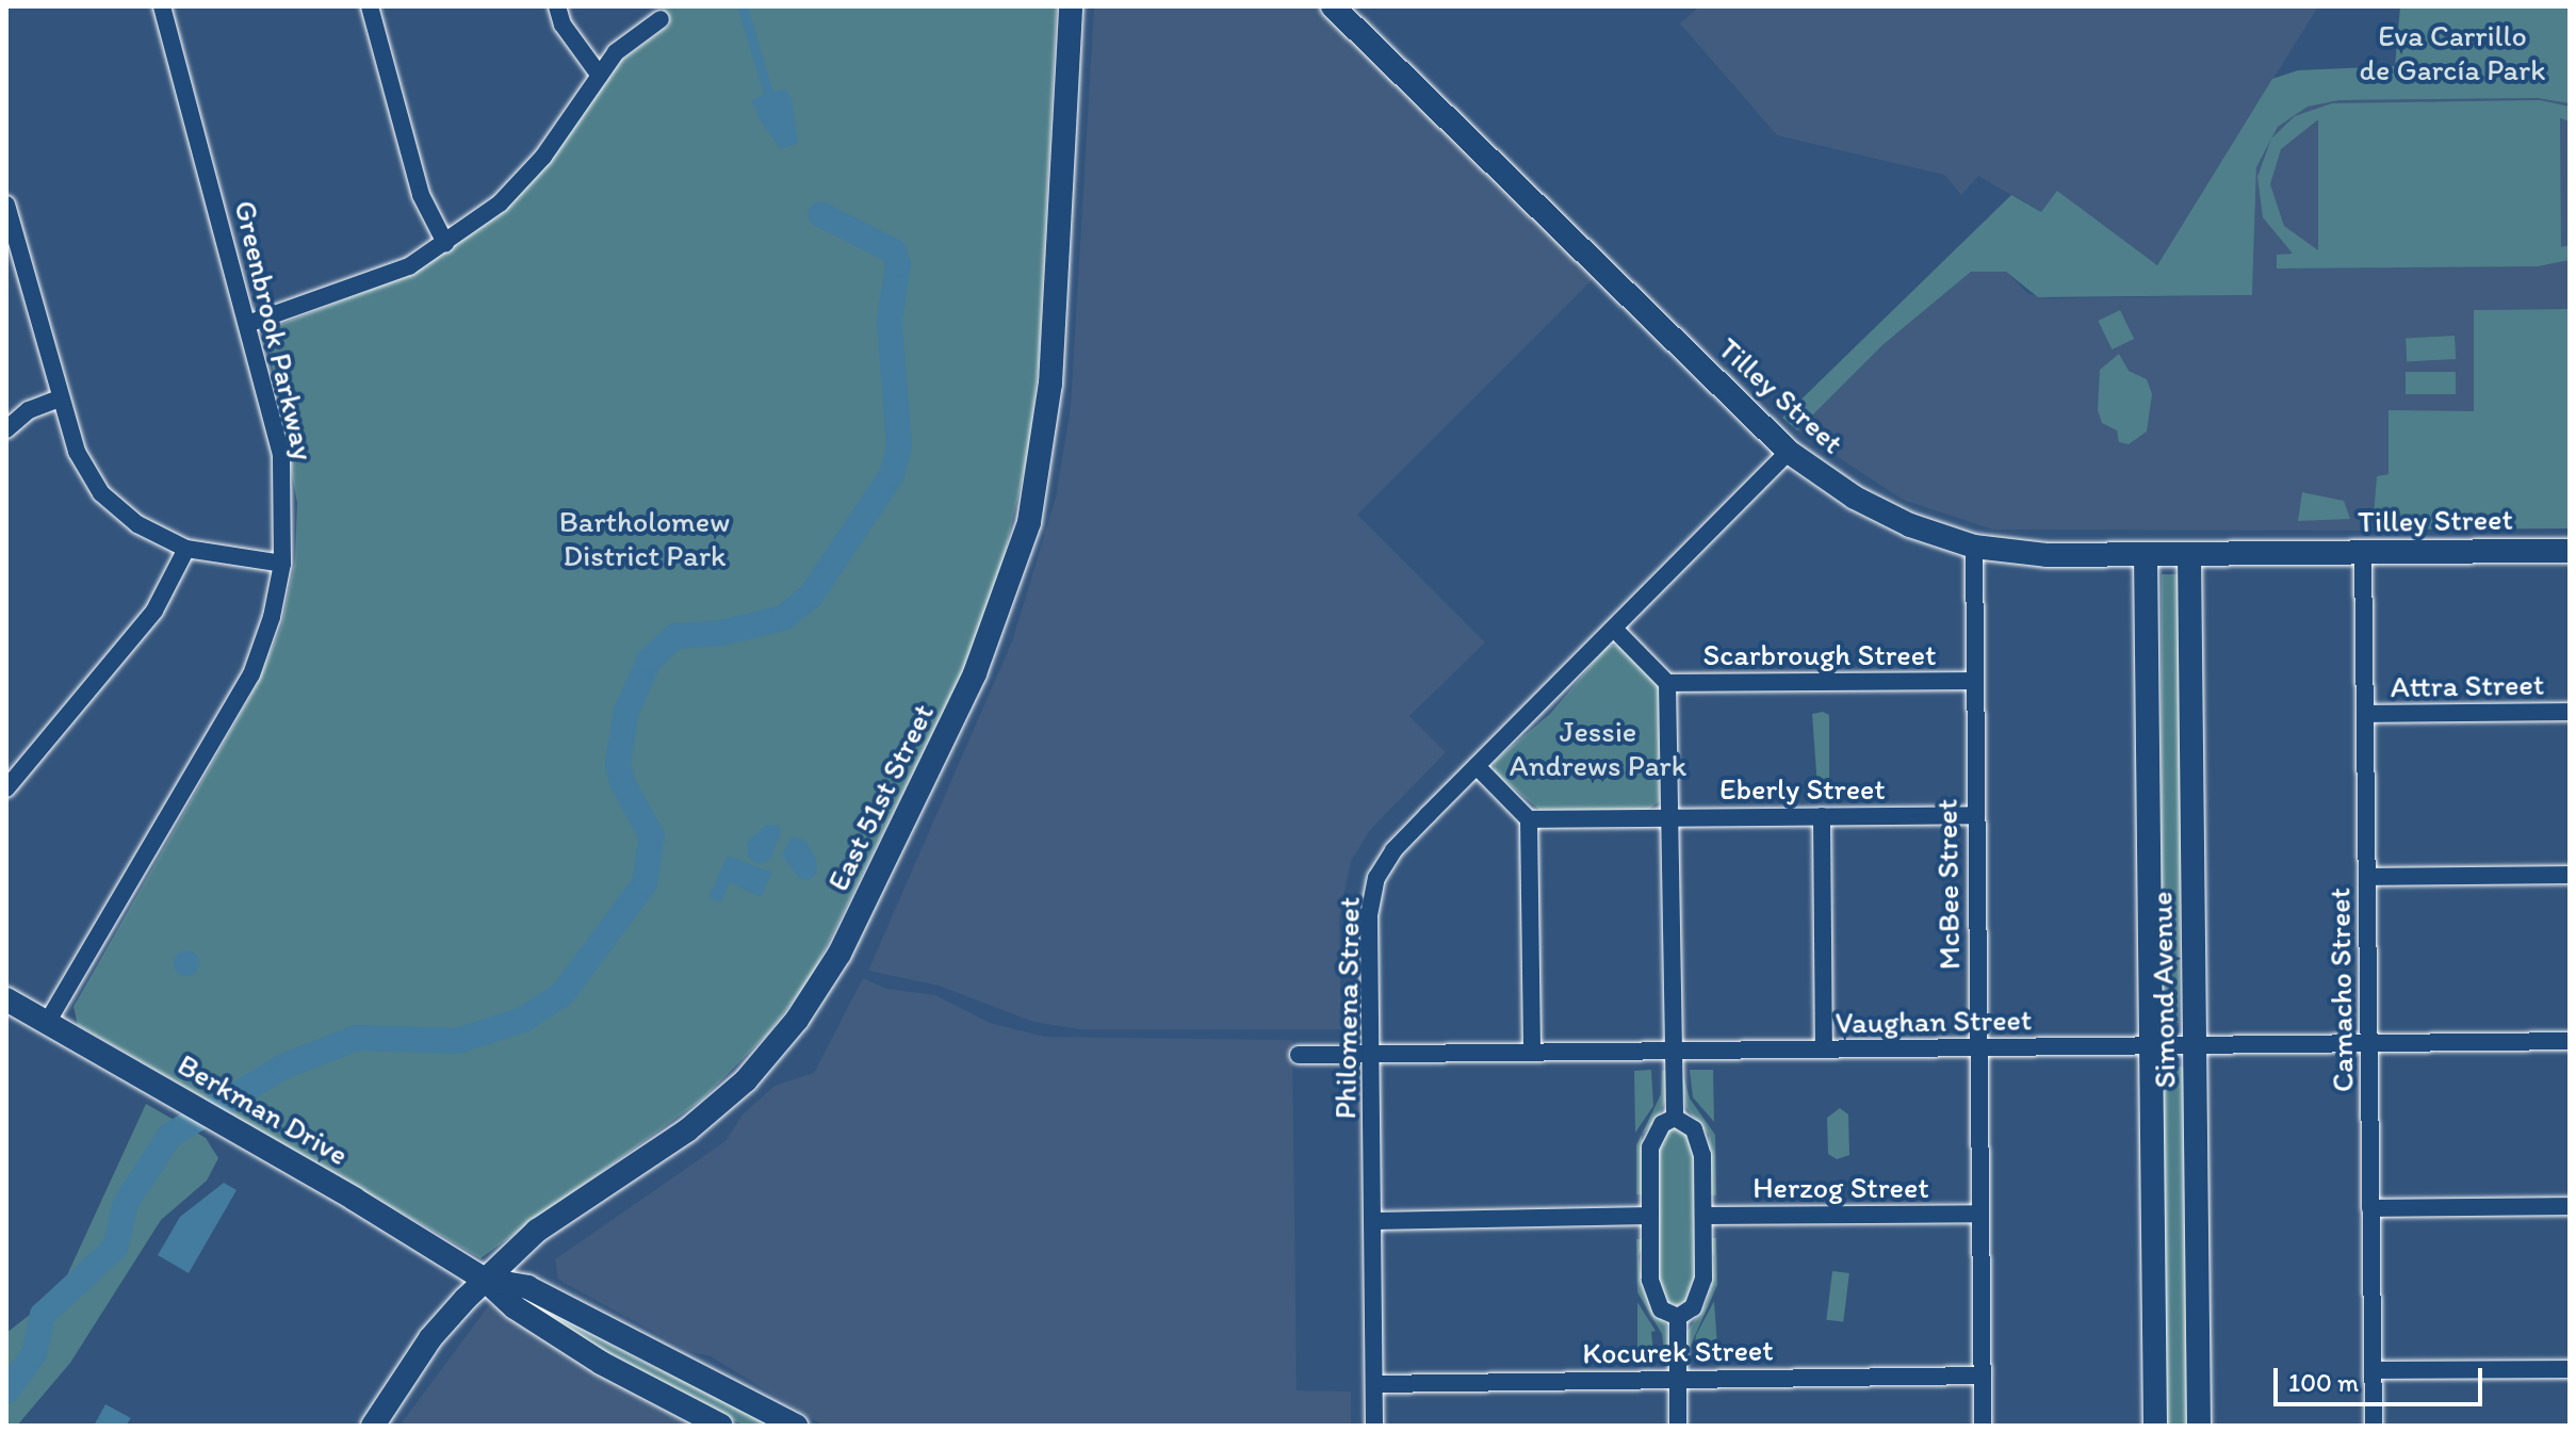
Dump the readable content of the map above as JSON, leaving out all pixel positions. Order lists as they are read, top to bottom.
{
  "streets": {
    "street": [
      "Greenbrook Parkway",
      "Tilley Street",
      "Scarbrough Street",
      "Attra Street",
      "Eberly Street",
      "East 51st Street",
      "McBee Street",
      "Simond Avenue",
      "Camacho Street",
      "Philomena Street",
      "Vaughan Street",
      "Berkman Drive",
      "Herzog Street",
      "Kocurek Street"
    ]
  },
  "crossings": [
    ["Greenbrook Parkway", "Berkman Drive"],
    ["Tilley Street", "McBee Street"],
    ["Tilley Street", "Simond Avenue"],
    ["Tilley Street", "Camacho Street"],
    ["Tilley Street", "Philomena Street"],
    ["Scarbrough Street", "McBee Street"],
    ["Attra Street", "Camacho Street"],
    ["Eberly Street", "McBee Street"],
    ["East 51st Street", "Berkman Drive"],
    ["McBee Street", "Vaughan Street"],
    ["McBee Street", "Herzog Street"],
    ["McBee Street", "Kocurek Street"],
    ["Simond Avenue", "Vaughan Street"],
    ["Camacho Street", "Vaughan Street"],
    ["Philomena Street", "Vaughan Street"],
    ["Philomena Street", "Kocurek Street"]
  ],
  "parks": ["Eva Carrillo de García Park", "Bartholomew District Park", "Jessie Andrews Park"],
  "scale_bar": "100 m"
}
